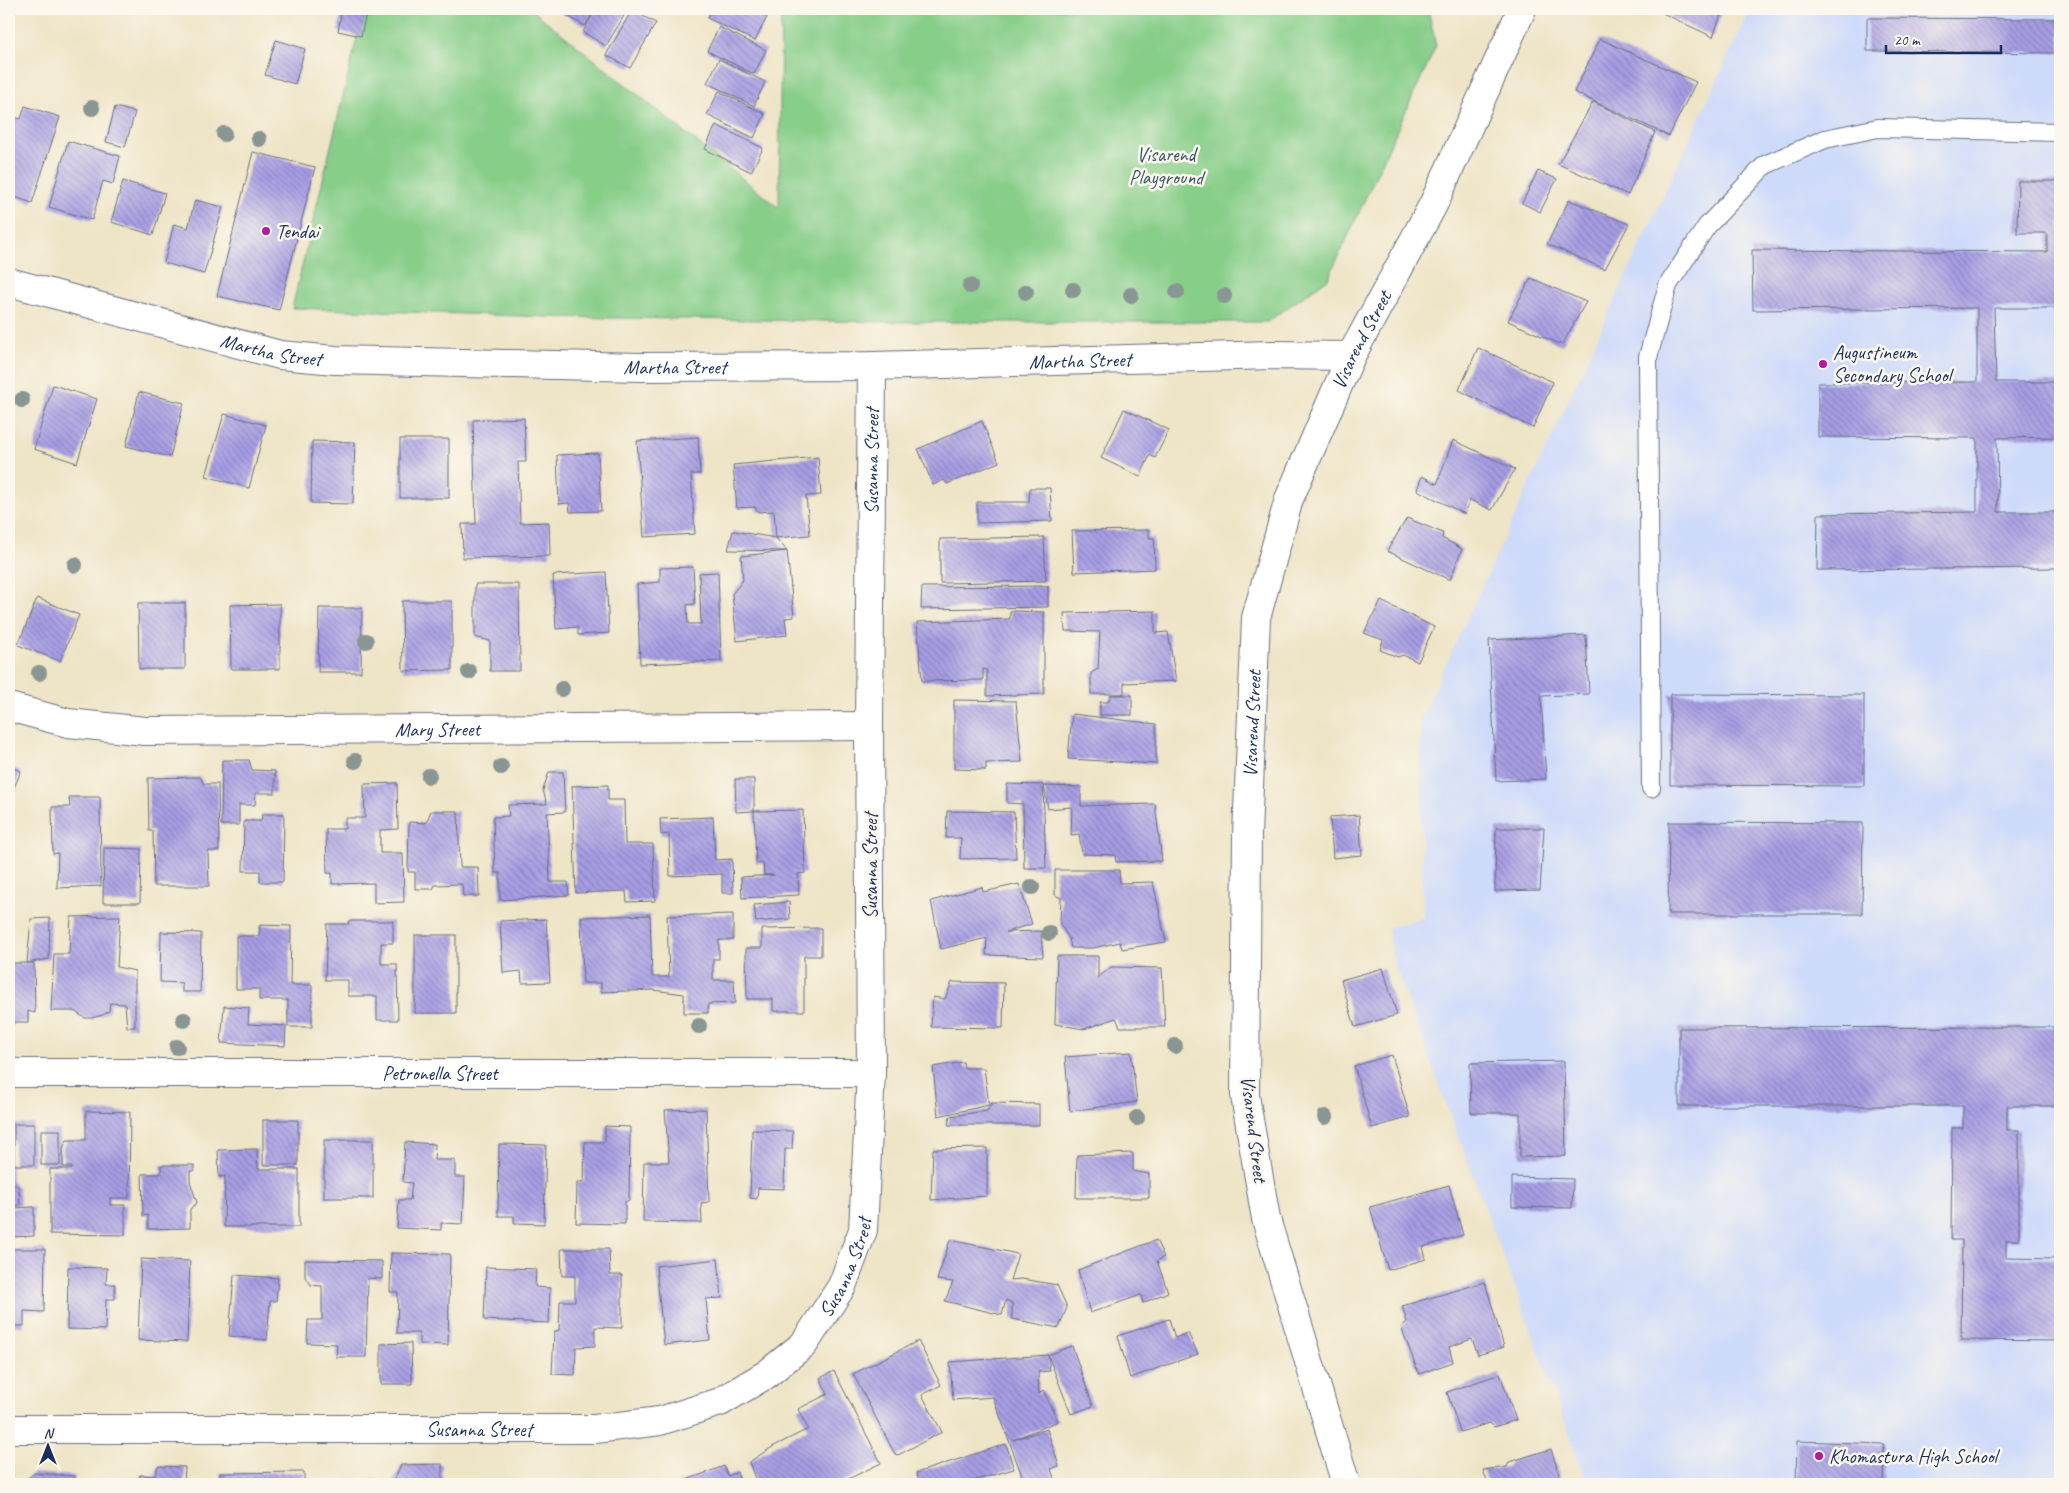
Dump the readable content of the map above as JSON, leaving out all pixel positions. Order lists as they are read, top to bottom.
{
  "streets": {
    "street": [
      "Visarend Street",
      "Martha Street",
      "Susanna Street",
      "Mary Street",
      "Petronella Street"
    ]
  },
  "crossings": [
    ["Visarend Street", "Martha Street"],
    ["Martha Street", "Susanna Street"],
    ["Susanna Street", "Mary Street"],
    ["Susanna Street", "Petronella Street"]
  ],
  "parks": ["Visarend Playground"],
  "places": ["Tendai", "Augustineum Secondary School", "Khomastura High School"],
  "scale_bar": "20 m",
  "north": "top"
}
